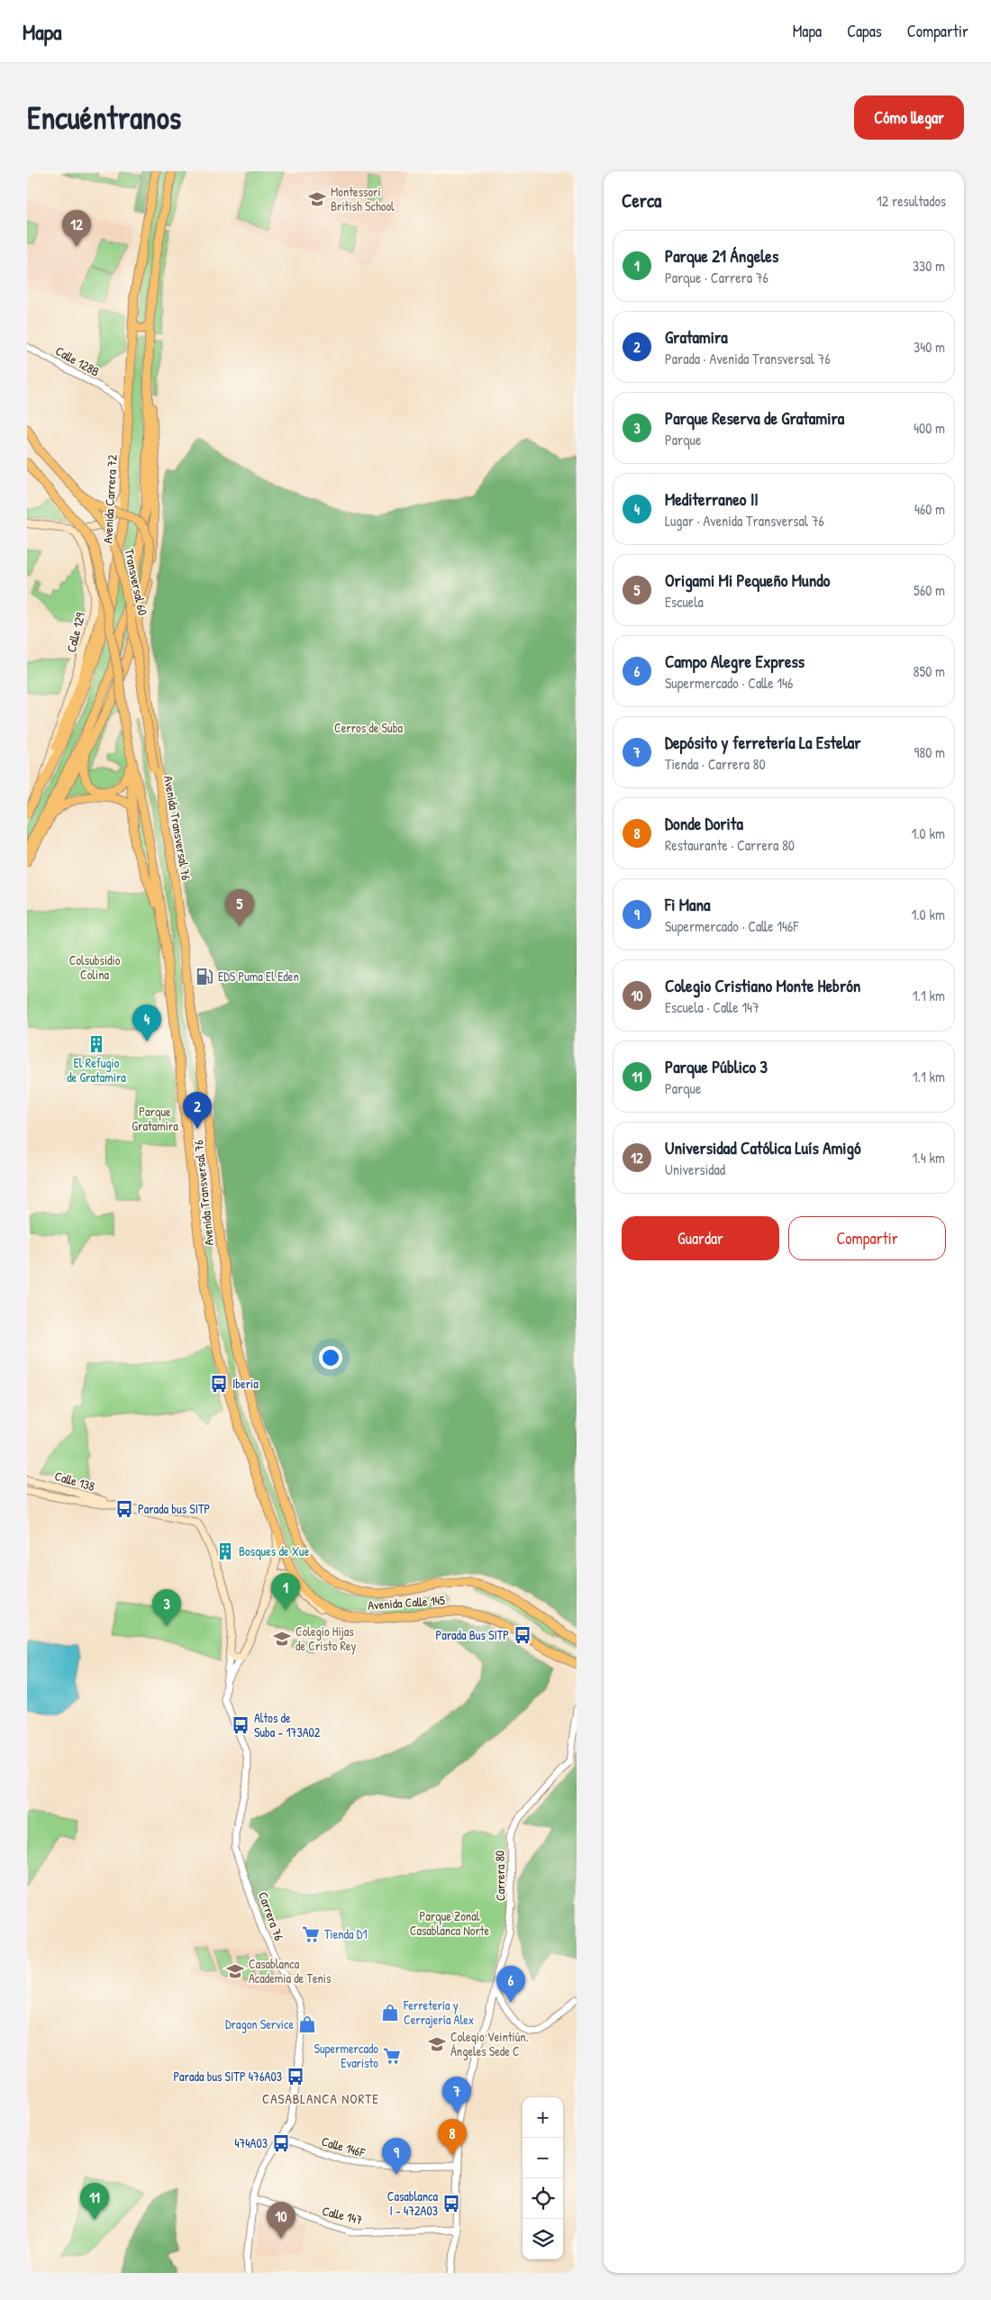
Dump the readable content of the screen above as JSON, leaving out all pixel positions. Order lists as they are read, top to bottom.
{
  "streets": {
    "main road": [
      "Avenida Carrera 72",
      "Transversal 60",
      "Calle 129",
      "Avenida Transversal 76",
      "Calle 138",
      "Avenida Calle 145"
    ],
    "street": [
      "Calle 128B",
      "Carrera 80",
      "Carrera 76",
      "Calle 146F",
      "Calle 147"
    ]
  },
  "crossings": [
    ["Calle 128B", "Avenida Carrera 72"],
    ["Avenida Carrera 72", "Calle 129"],
    ["Transversal 60", "Avenida Transversal 76"],
    ["Avenida Transversal 76", "Avenida Calle 145"],
    ["Calle 138", "Carrera 76"],
    ["Carrera 80", "Calle 146F"],
    ["Carrera 80", "Calle 147"],
    ["Carrera 76", "Calle 146F"],
    ["Carrera 76", "Calle 147"]
  ],
  "districts": ["CASABLANCA NORTE"],
  "parks": [
    "Cerros de Suba",
    "Colsubsidio Colina",
    "Parque Gratamira",
    "Parque Zonal Casablanca Norte"
  ],
  "places": {
    "school or university": [
      "Montessori British School",
      "Colegio Hijas de Cristo Rey",
      "Casablanca Academia de Tenis",
      "Colegio Veintiún. Ángeles Sede C"
    ],
    "fuel station": ["EDS Puma El Eden"],
    "building": ["El Refugio de Gratamira", "Bosques de Xue"],
    "bus stop": [
      "Iberia",
      "Parada bus SITP",
      "Parada Bus SITP",
      "Altos de Suba - 173A02",
      "Parada bus SITP 476A03",
      "474A03",
      "Casablanca I - 472A03"
    ],
    "supermarket": ["Tienda D1", "Supermercado Evaristo"],
    "shop": ["Ferretería y Cerrajería Alex", "Dragon Service"]
  },
  "page": {
    "header": "Mapa",
    "nav": ["Mapa", "Capas", "Compartir"],
    "buttons": [
      "Cómo llegar",
      ["Guardar", "Compartir"]
    ],
    "title": "Encuéntranos",
    "heading": ["Cerca", "12 resultados"],
    "pins": [
      "12",
      "5",
      "4",
      "2",
      "1",
      "3",
      "6",
      "7",
      "8",
      "9",
      "11",
      "10"
    ],
    "list": [
      {
        "mark": "1",
        "name": "Parque 21 Ángeles",
        "note": "Parque · Carrera 76",
        "value": "330 m"
      },
      {
        "mark": "2",
        "name": "Gratamira",
        "note": "Parada · Avenida Transversal 76",
        "value": "340 m"
      },
      {
        "mark": "3",
        "name": "Parque Reserva de Gratamira",
        "note": "Parque",
        "value": "400 m"
      },
      {
        "mark": "4",
        "name": "Mediterraneo II",
        "note": "Lugar · Avenida Transversal 76",
        "value": "460 m"
      },
      {
        "mark": "5",
        "name": "Origami Mi Pequeño Mundo",
        "note": "Escuela",
        "value": "560 m"
      },
      {
        "mark": "6",
        "name": "Campo Alegre Express",
        "note": "Supermercado · Calle 146",
        "value": "850 m"
      },
      {
        "mark": "7",
        "name": "Depósito y ferretería La Estelar",
        "note": "Tienda · Carrera 80",
        "value": "980 m"
      },
      {
        "mark": "8",
        "name": "Donde Dorita",
        "note": "Restaurante · Carrera 80",
        "value": "1.0 km"
      },
      {
        "mark": "9",
        "name": "Fi Mana",
        "note": "Supermercado · Calle 146F",
        "value": "1.0 km"
      },
      {
        "mark": "10",
        "name": "Colegio Cristiano Monte Hebrón",
        "note": "Escuela · Calle 147",
        "value": "1.1 km"
      },
      {
        "mark": "11",
        "name": "Parque Público 3",
        "note": "Parque",
        "value": "1.1 km"
      },
      {
        "mark": "12",
        "name": "Universidad Católica Luís Amigó",
        "note": "Universidad",
        "value": "1.4 km"
      }
    ],
    "map_buttons": ["+", "−"]
  }
}
